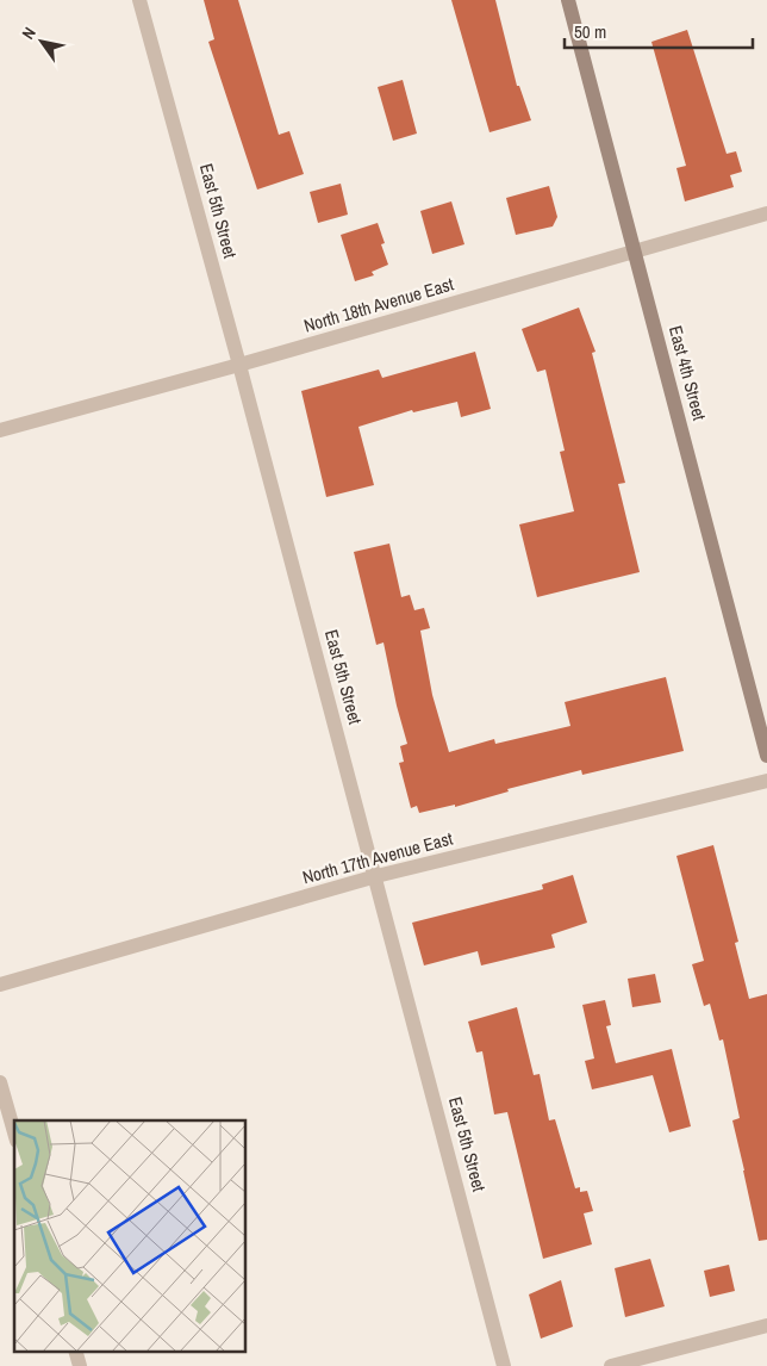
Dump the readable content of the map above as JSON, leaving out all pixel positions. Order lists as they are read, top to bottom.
{
  "streets": {
    "main road": ["East 4th Street"],
    "street": ["East 5th Street", "North 18th Avenue East", "North 17th Avenue East"]
  },
  "crossings": [
    ["East 5th Street", "North 18th Avenue East"],
    ["East 5th Street", "North 17th Avenue East"],
    ["North 18th Avenue East", "East 4th Street"]
  ],
  "scale_bar": "50 m",
  "north": "top left"
}
